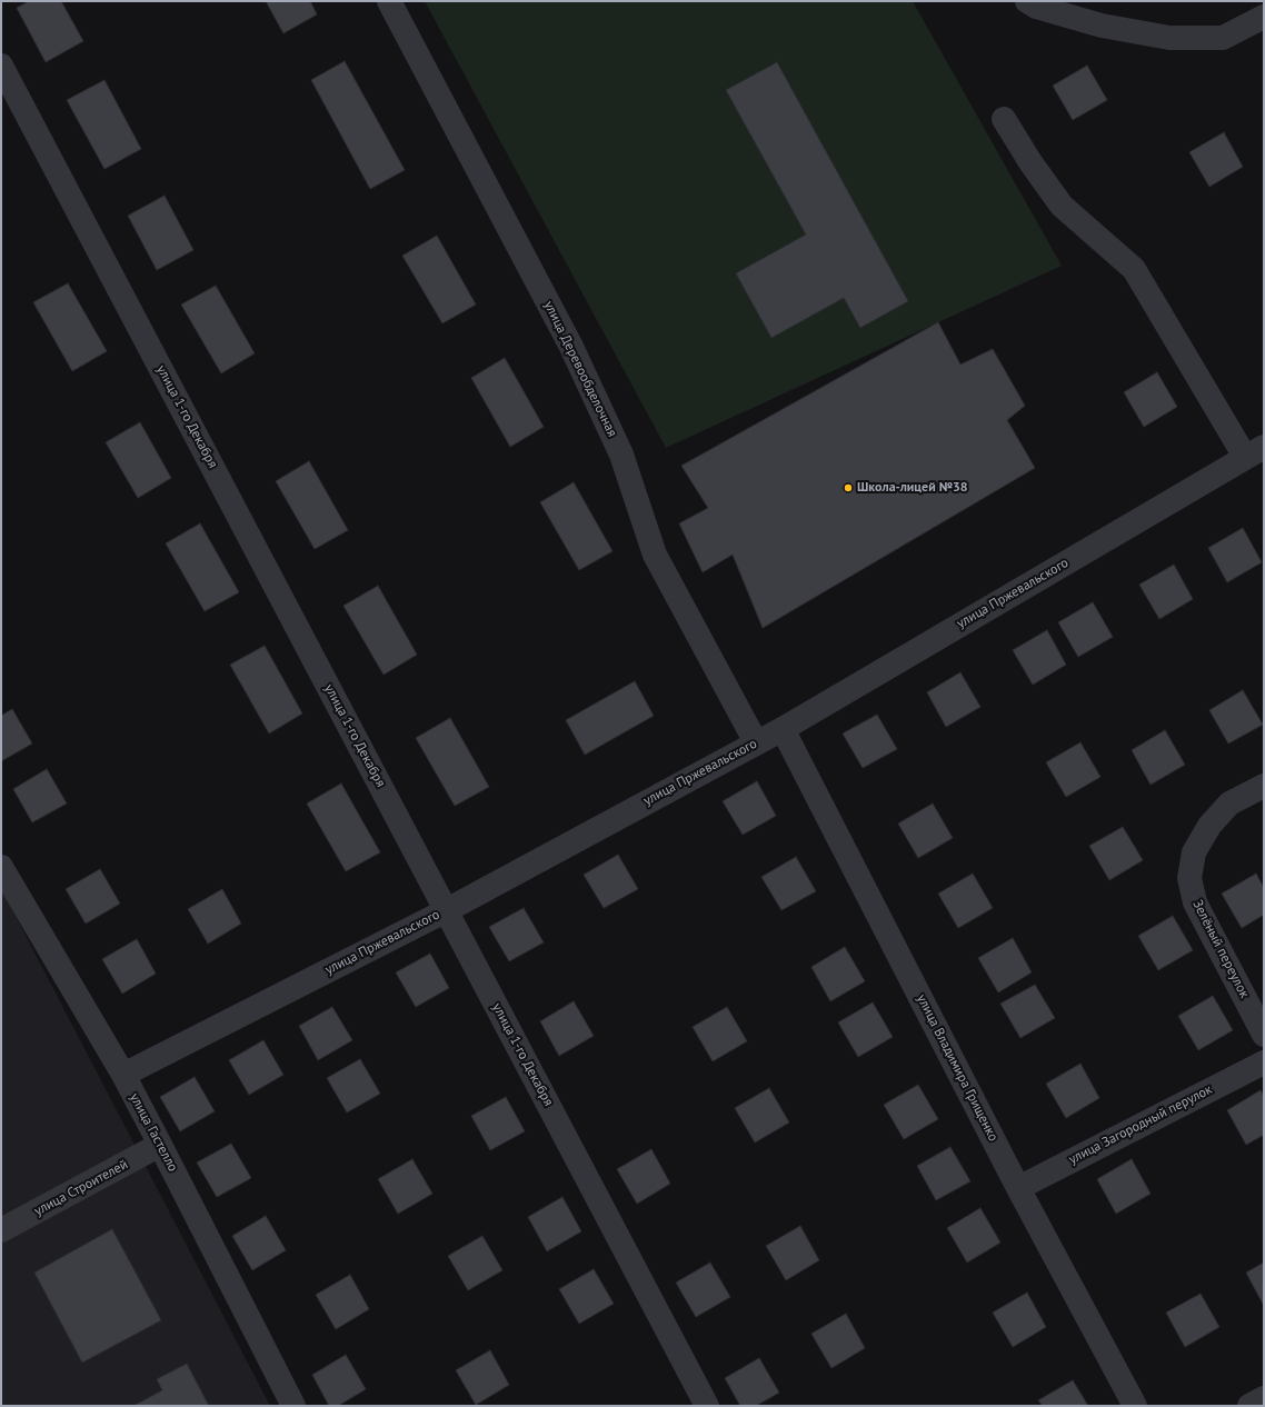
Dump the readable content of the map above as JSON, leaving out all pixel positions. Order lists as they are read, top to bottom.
{
  "streets": {
    "street": [
      "улица Деревообделочная",
      "улица 1-го Декабря",
      "улица Пржевальского",
      "Зелёный переулок",
      "улица Владимира Грищенко",
      "улица Загородный перулок",
      "улица Гастелло",
      "улица Строителей"
    ]
  },
  "crossings": [
    ["улица Деревообделочная", "улица Пржевальского"],
    ["улица 1-го Декабря", "улица Пржевальского"],
    ["улица Пржевальского", "улица Владимира Грищенко"],
    ["улица Пржевальского", "улица Гастелло"],
    ["улица Владимира Грищенко", "улица Загородный перулок"],
    ["улица Гастелло", "улица Строителей"]
  ],
  "places": ["Школа-лицей №38"]
}
